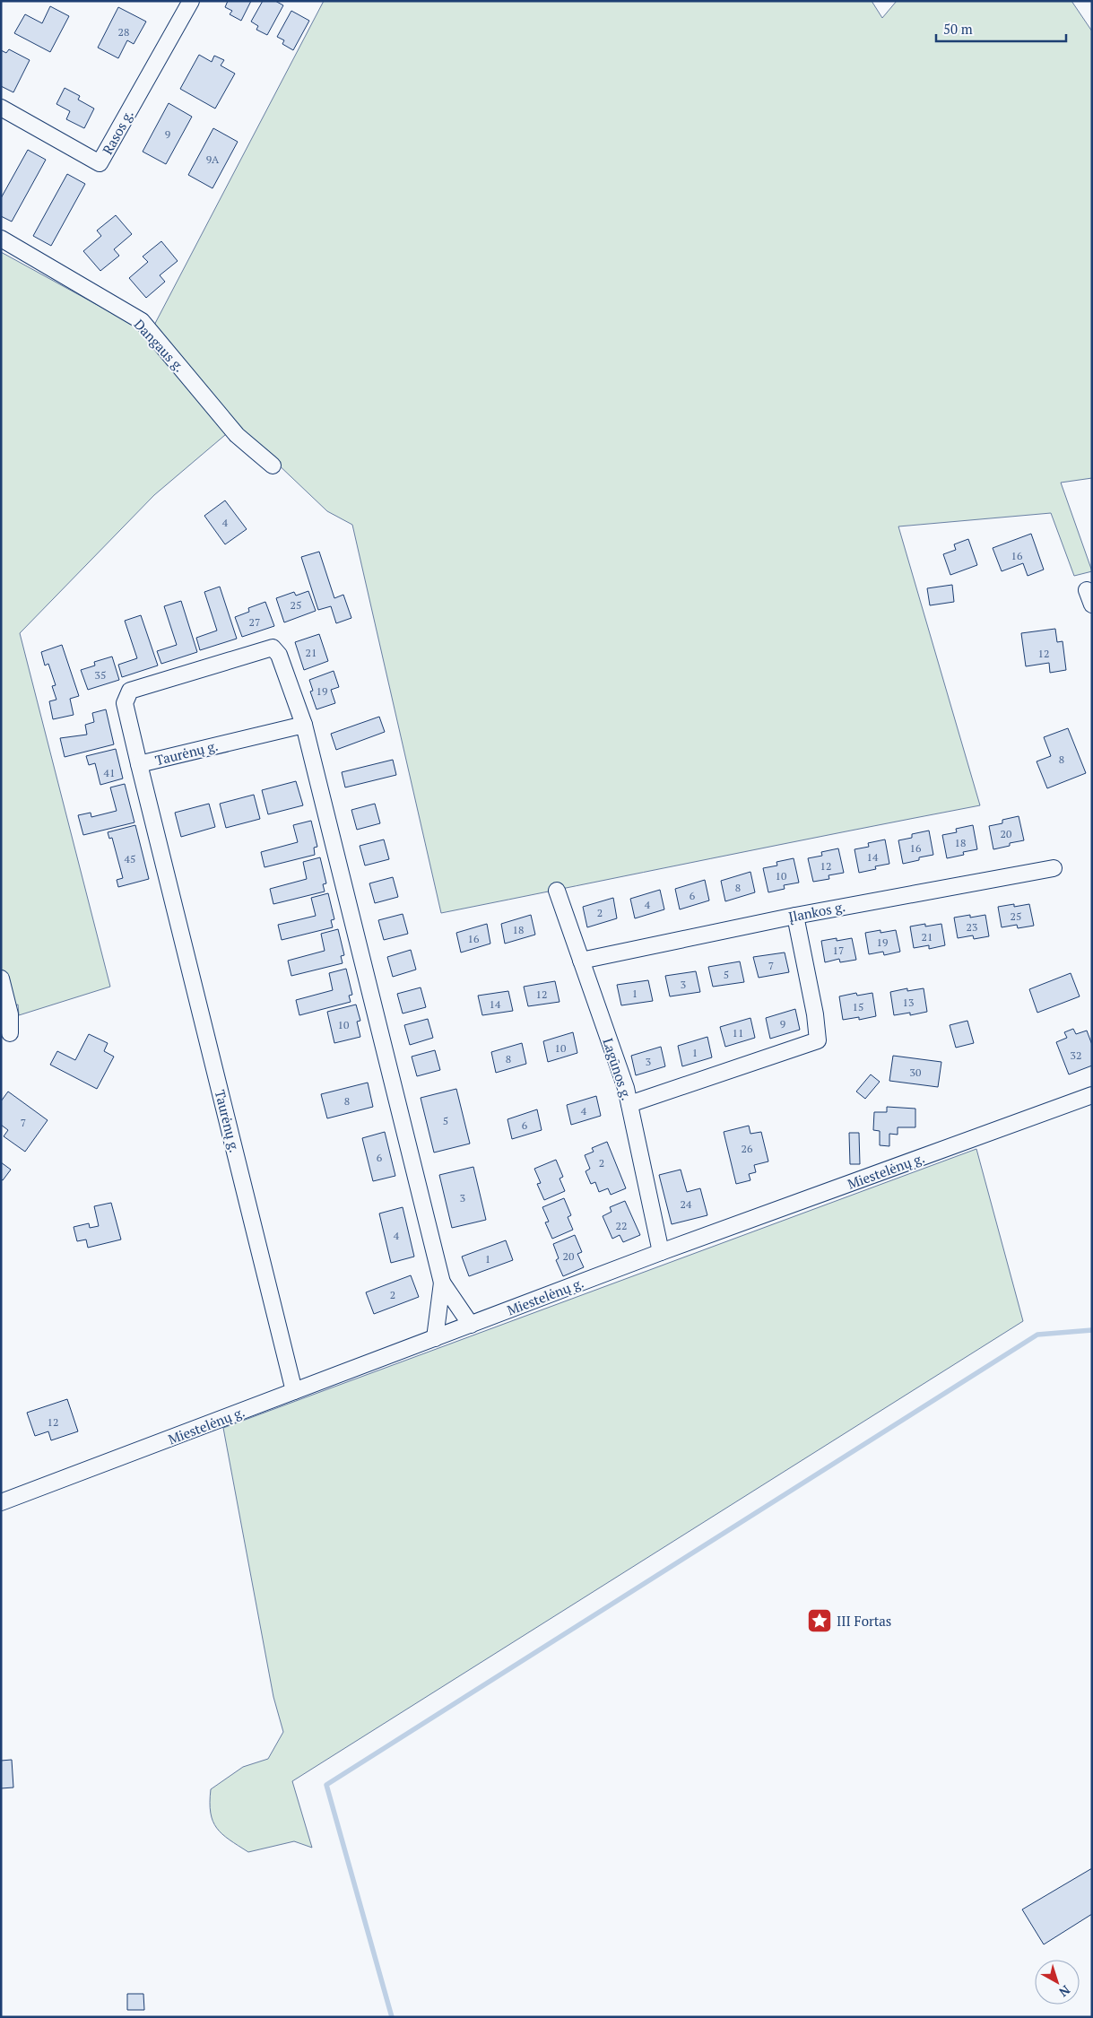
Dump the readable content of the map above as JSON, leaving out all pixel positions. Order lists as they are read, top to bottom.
{
  "streets": {
    "street": [
      "Rasos g.",
      "Dangaus g.",
      "Taurėnų g.",
      "Įlankos g.",
      "Lagūnos g.",
      "Miestelėnų g."
    ]
  },
  "crossings": [
    ["Taurėnų g.", "Miestelėnų g."],
    ["Įlankos g.", "Lagūnos g."],
    ["Lagūnos g.", "Miestelėnų g."]
  ],
  "places": {
    "place": ["III Fortas"]
  },
  "house_numbers": [
    "28",
    "9",
    "9A",
    "4",
    "16",
    "25",
    "27",
    "21",
    "12",
    "35",
    "19",
    "8",
    "41",
    "20",
    "18",
    "16",
    "14",
    "45",
    "12",
    "10",
    "8",
    "6",
    "4",
    "2",
    "25",
    "23",
    "18",
    "21",
    "16",
    "19",
    "17",
    "7",
    "5",
    "3",
    "1",
    "12",
    "13",
    "14",
    "15",
    "9",
    "10",
    "11",
    "10",
    "1",
    "32",
    "8",
    "3",
    "30",
    "8",
    "4",
    "5",
    "7",
    "6",
    "26",
    "6",
    "2",
    "3",
    "24",
    "22",
    "4",
    "20",
    "1",
    "2",
    "12"
  ],
  "scale_bar": "50 m",
  "north": "bottom right"
}
